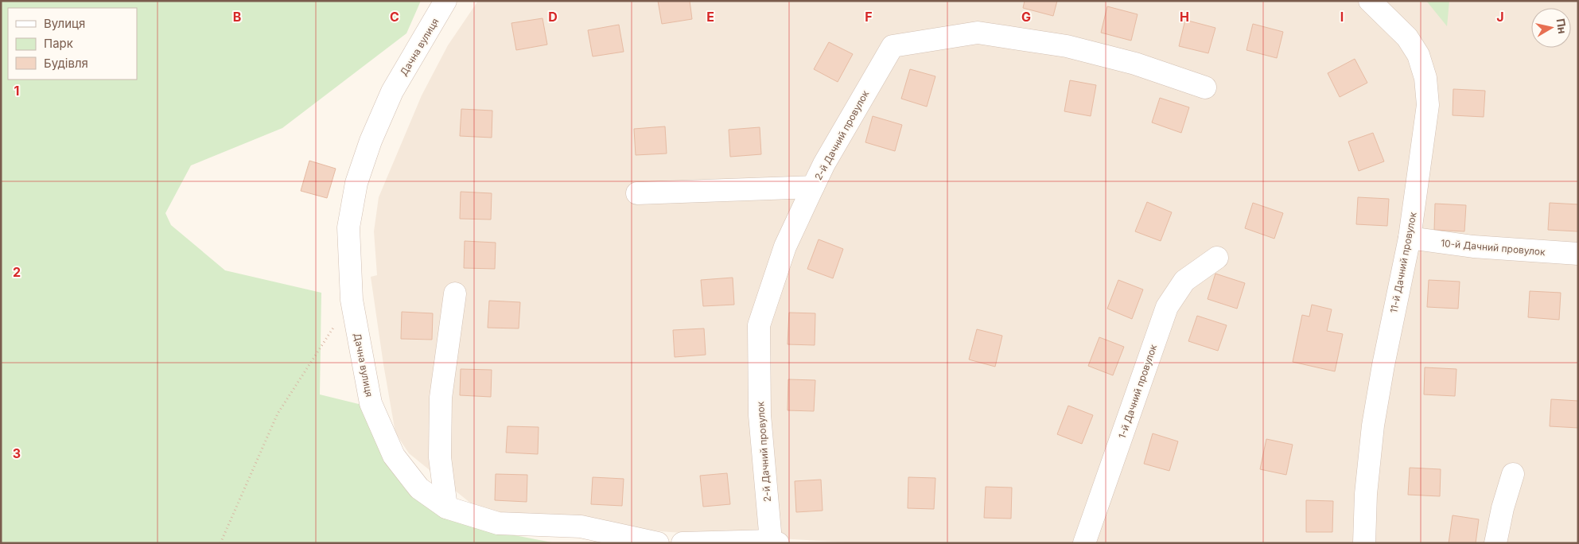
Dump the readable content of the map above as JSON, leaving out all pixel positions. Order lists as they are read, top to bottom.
{
  "streets": {
    "street": [
      "Дачна вулиця",
      "2-й Дачний провулок",
      "10-й Дачний провулок",
      "11-й Дачний провулок",
      "1-й Дачний провулок"
    ]
  },
  "crossings": [
    ["10-й Дачний провулок", "11-й Дачний провулок"]
  ],
  "legend": ["Вулиця", "Парк", "Будівля"],
  "north": "right",
  "grid": {
    "columns": [
      "B",
      "C",
      "D",
      "E",
      "F",
      "G",
      "H",
      "I",
      "J"
    ],
    "rows": ["1", "2", "3"]
  }
}
